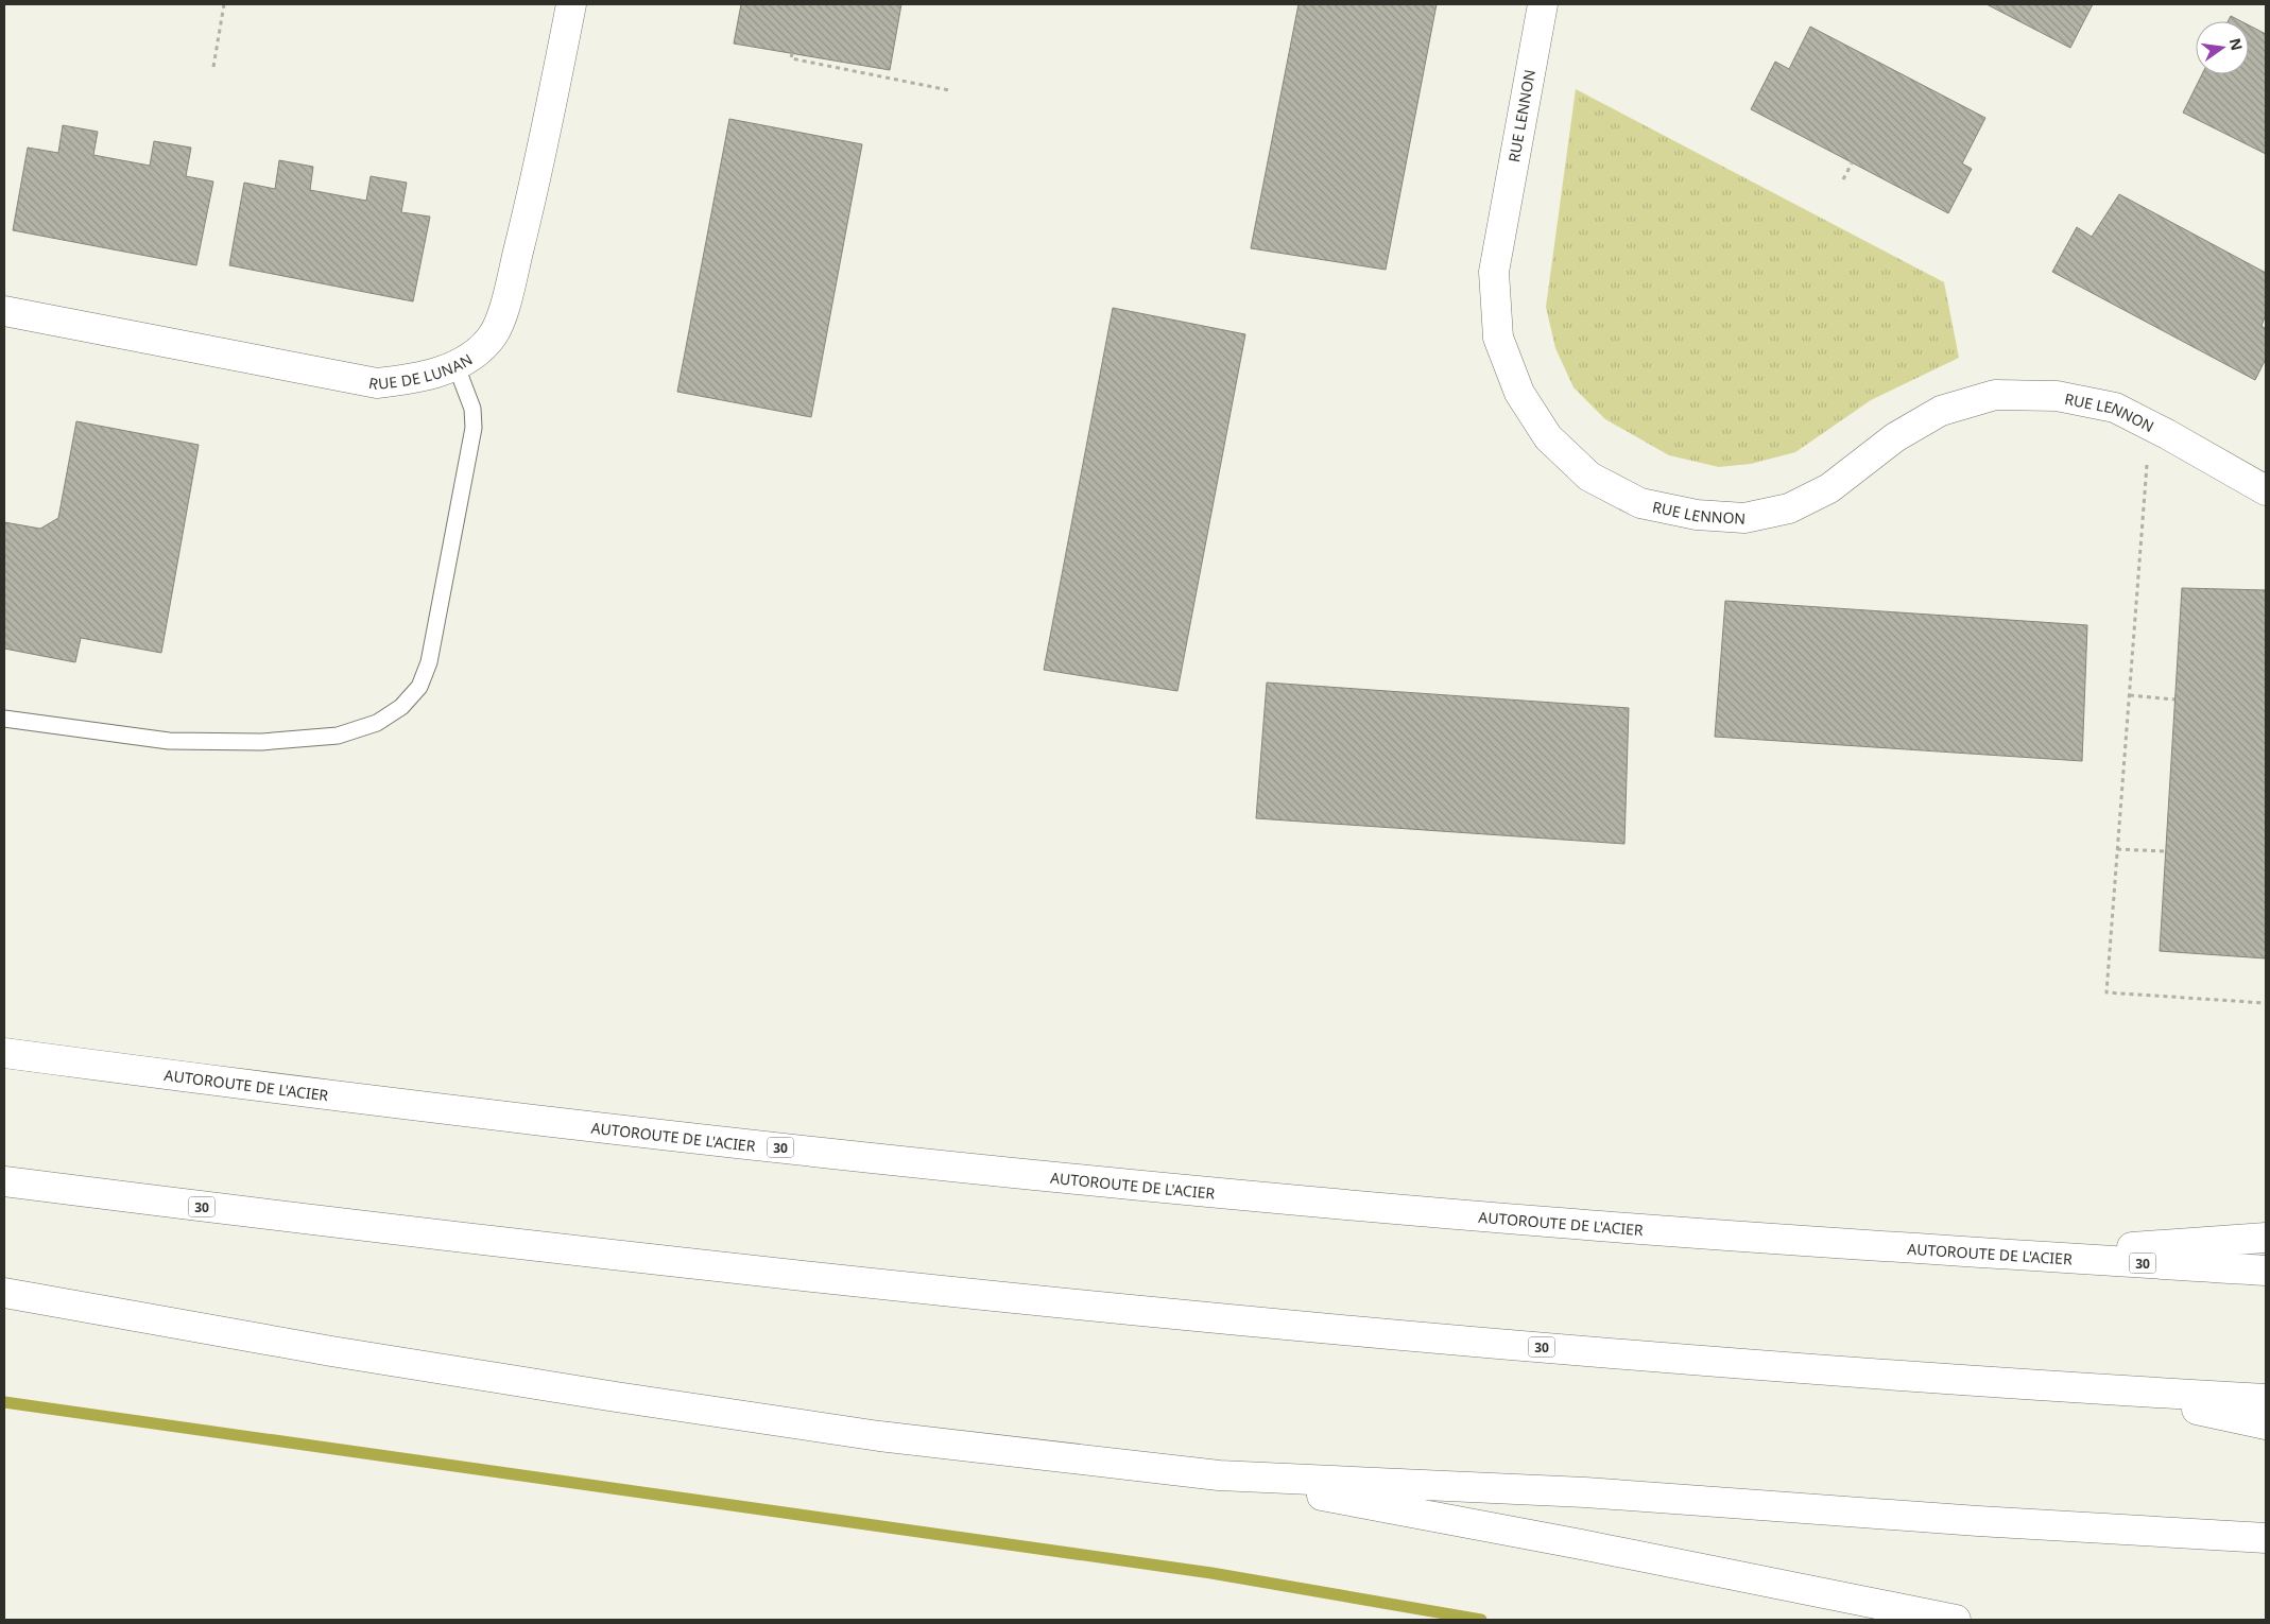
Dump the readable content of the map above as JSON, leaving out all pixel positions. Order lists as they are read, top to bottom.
{
  "streets": {
    "main road": [
      "RUE LENNON",
      "RUE DE LUNAN",
      "AUTOROUTE DE L'ACIER",
      "30"
    ]
  },
  "north": "right"
}
